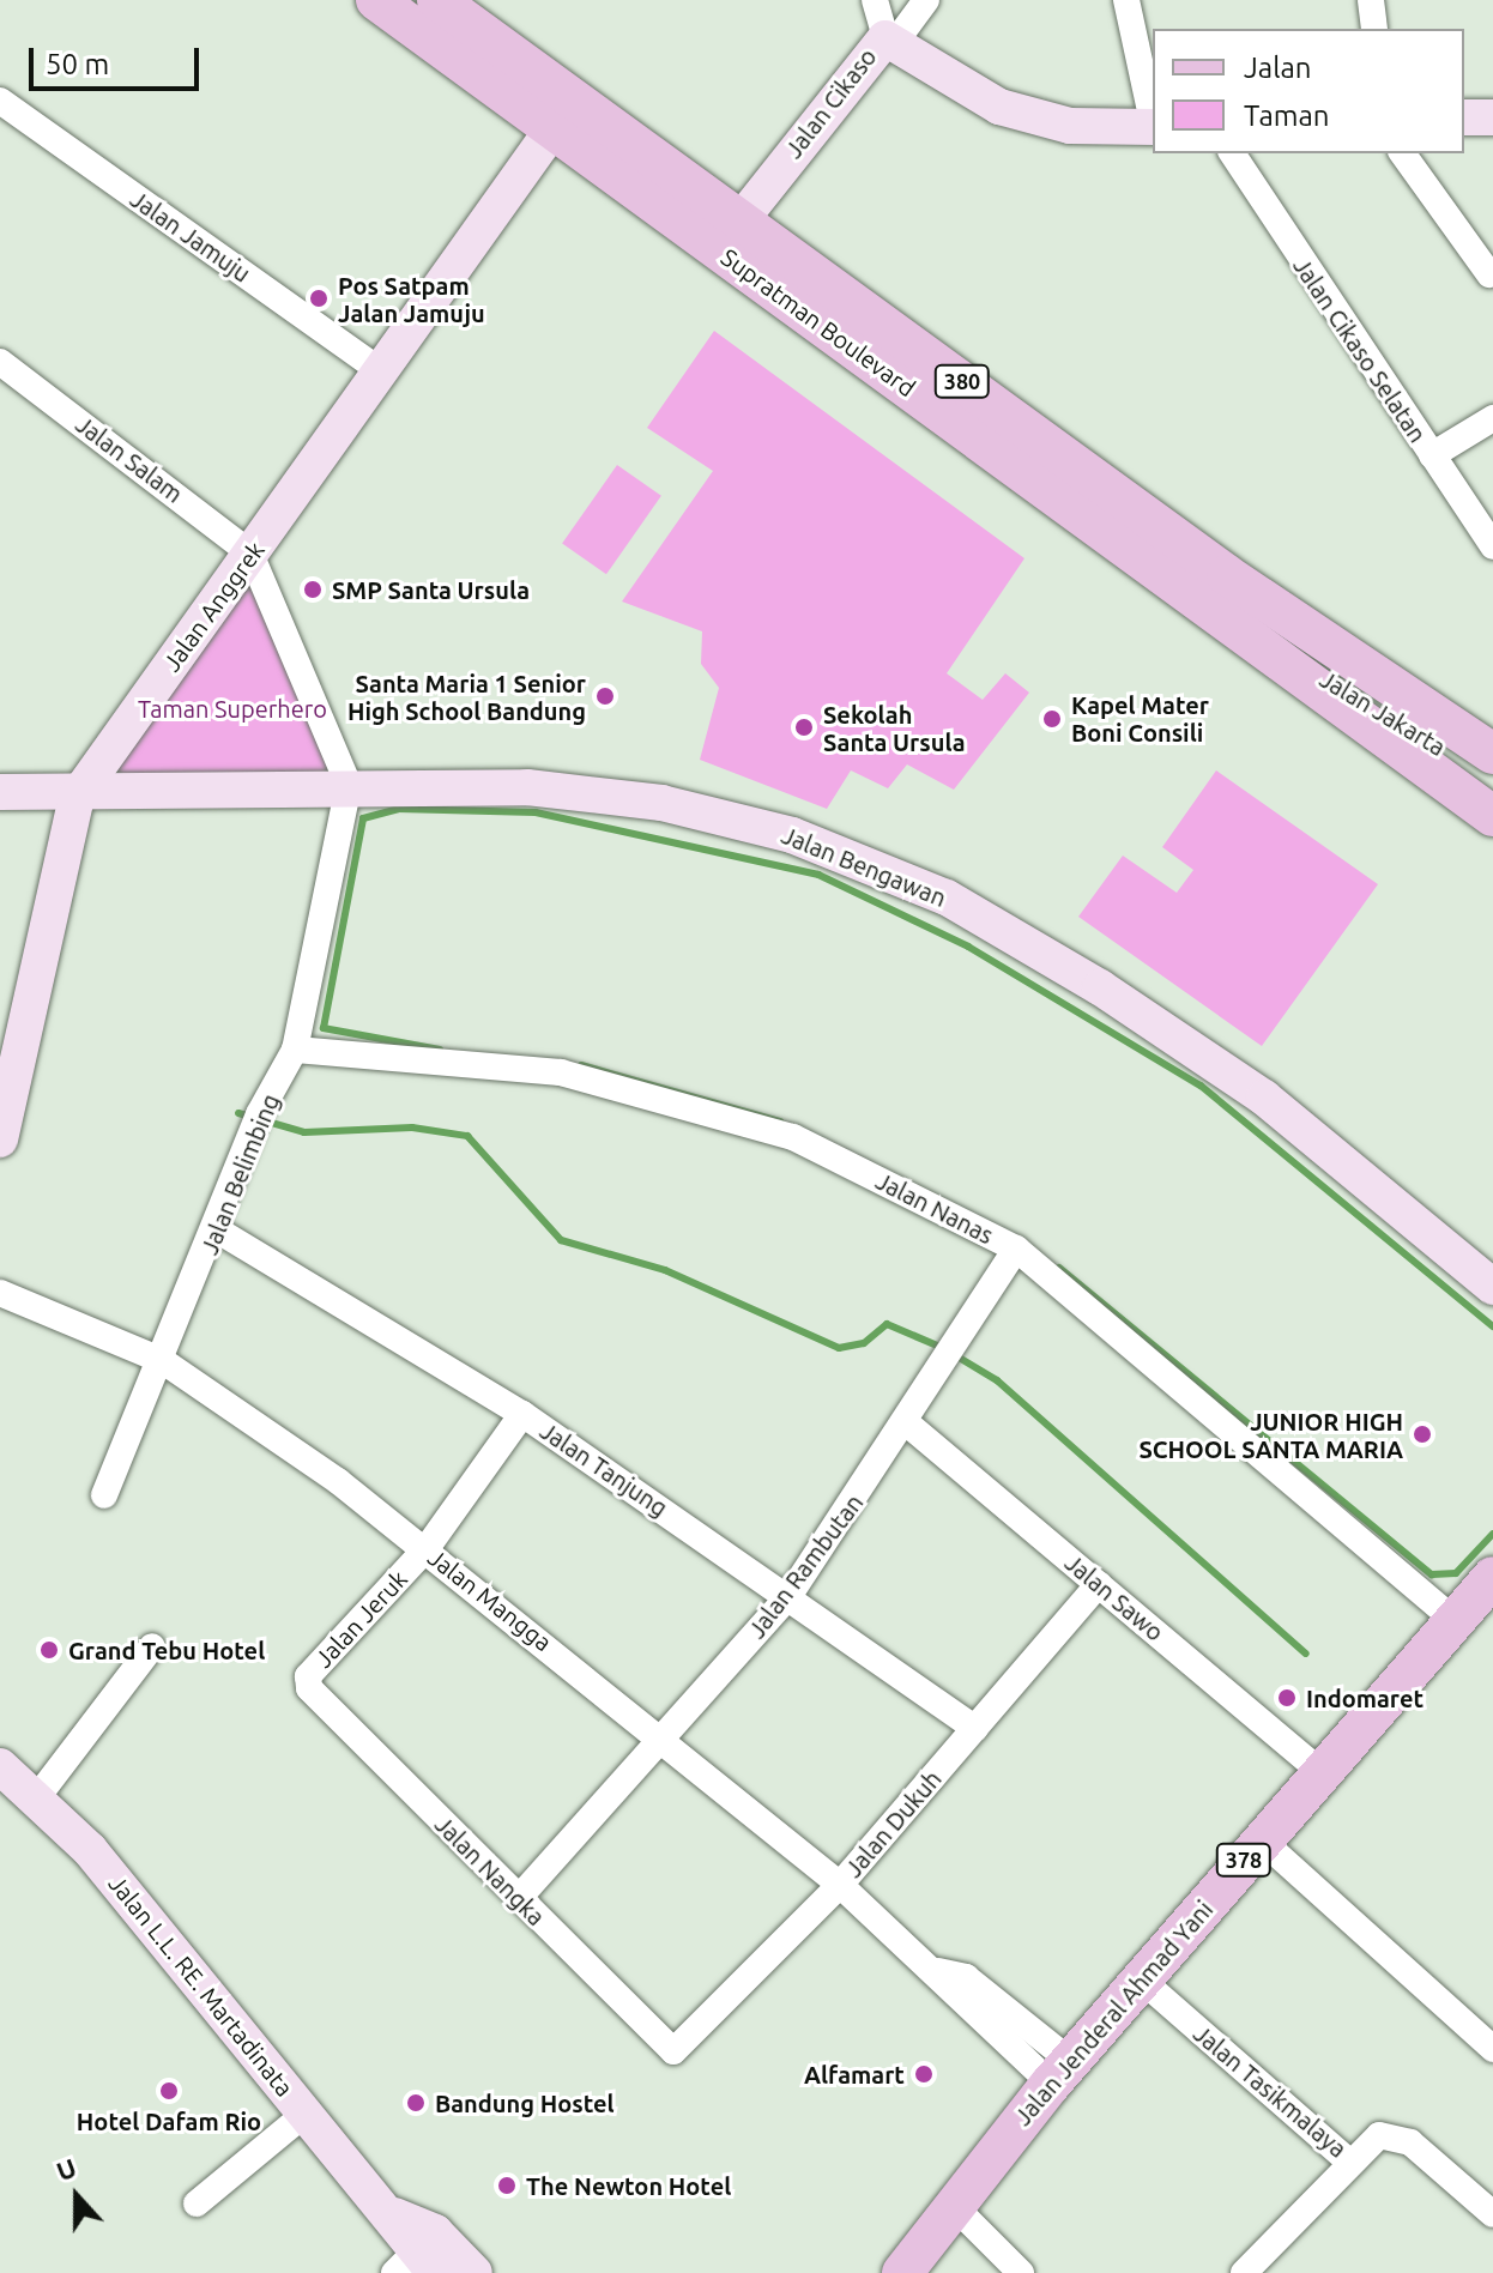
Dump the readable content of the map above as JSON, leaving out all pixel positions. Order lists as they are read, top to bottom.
{
  "streets": {
    "main road": [
      "Supratman Boulevard",
      "380",
      "Jalan Jakarta",
      "378",
      "Jalan Jenderal Ahmad Yani"
    ],
    "street": [
      "Jalan Cikaso",
      "Jalan Jamuju",
      "Jalan Cikaso Selatan",
      "Jalan Salam",
      "Jalan Anggrek",
      "Jalan Bengawan",
      "Jalan Belimbing",
      "Jalan Nanas",
      "Jalan Tanjung",
      "Jalan Rambutan",
      "Jalan Sawo",
      "Jalan Mangga",
      "Jalan Jeruk",
      "Jalan Dukuh",
      "Jalan Nangka",
      "Jalan L.L. RE. Martadinata",
      "Jalan Tasikmalaya"
    ]
  },
  "crossings": [
    ["Jalan Cikaso", "Supratman Boulevard"],
    ["Jalan Jamuju", "Jalan Anggrek"],
    ["Supratman Boulevard", "Jalan Anggrek"],
    ["Supratman Boulevard", "Jalan Jakarta"],
    ["Jalan Salam", "Jalan Anggrek"],
    ["Jalan Anggrek", "Jalan Bengawan"],
    ["Jalan Bengawan", "Jalan Belimbing"],
    ["Jalan Belimbing", "Jalan Nanas"],
    ["Jalan Belimbing", "Jalan Tanjung"],
    ["Jalan Belimbing", "Jalan Mangga"],
    ["Jalan Nanas", "Jalan Rambutan"],
    ["Jalan Nanas", "Jalan Jenderal Ahmad Yani"],
    ["Jalan Tanjung", "Jalan Rambutan"],
    ["Jalan Tanjung", "Jalan Jeruk"],
    ["Jalan Tanjung", "Jalan Dukuh"],
    ["Jalan Rambutan", "Jalan Sawo"],
    ["Jalan Rambutan", "Jalan Mangga"],
    ["Jalan Rambutan", "Jalan Nangka"],
    ["Jalan Sawo", "Jalan Dukuh"],
    ["Jalan Sawo", "Jalan Jenderal Ahmad Yani"],
    ["Jalan Mangga", "Jalan Jeruk"],
    ["Jalan Mangga", "Jalan Dukuh"],
    ["Jalan Mangga", "Jalan Jenderal Ahmad Yani"],
    ["Jalan Jeruk", "Jalan Nangka"],
    ["Jalan Dukuh", "Jalan Nangka"],
    ["Jalan Jenderal Ahmad Yani", "Jalan Tasikmalaya"]
  ],
  "parks": ["Taman Superhero"],
  "places": [
    "Pos Satpam Jalan Jamuju",
    "SMP Santa Ursula",
    "Santa Maria 1 Senior High School Bandung",
    "Kapel Mater Boni Consili",
    "Sekolah Santa Ursula",
    "JUNIOR HIGH SCHOOL SANTA MARIA",
    "Grand Tebu Hotel",
    "Indomaret",
    "Alfamart",
    "Hotel Dafam Rio",
    "Bandung Hostel",
    "The Newton Hotel"
  ],
  "legend": ["Jalan", "Taman"],
  "scale_bar": "50 m",
  "north": "top"
}
